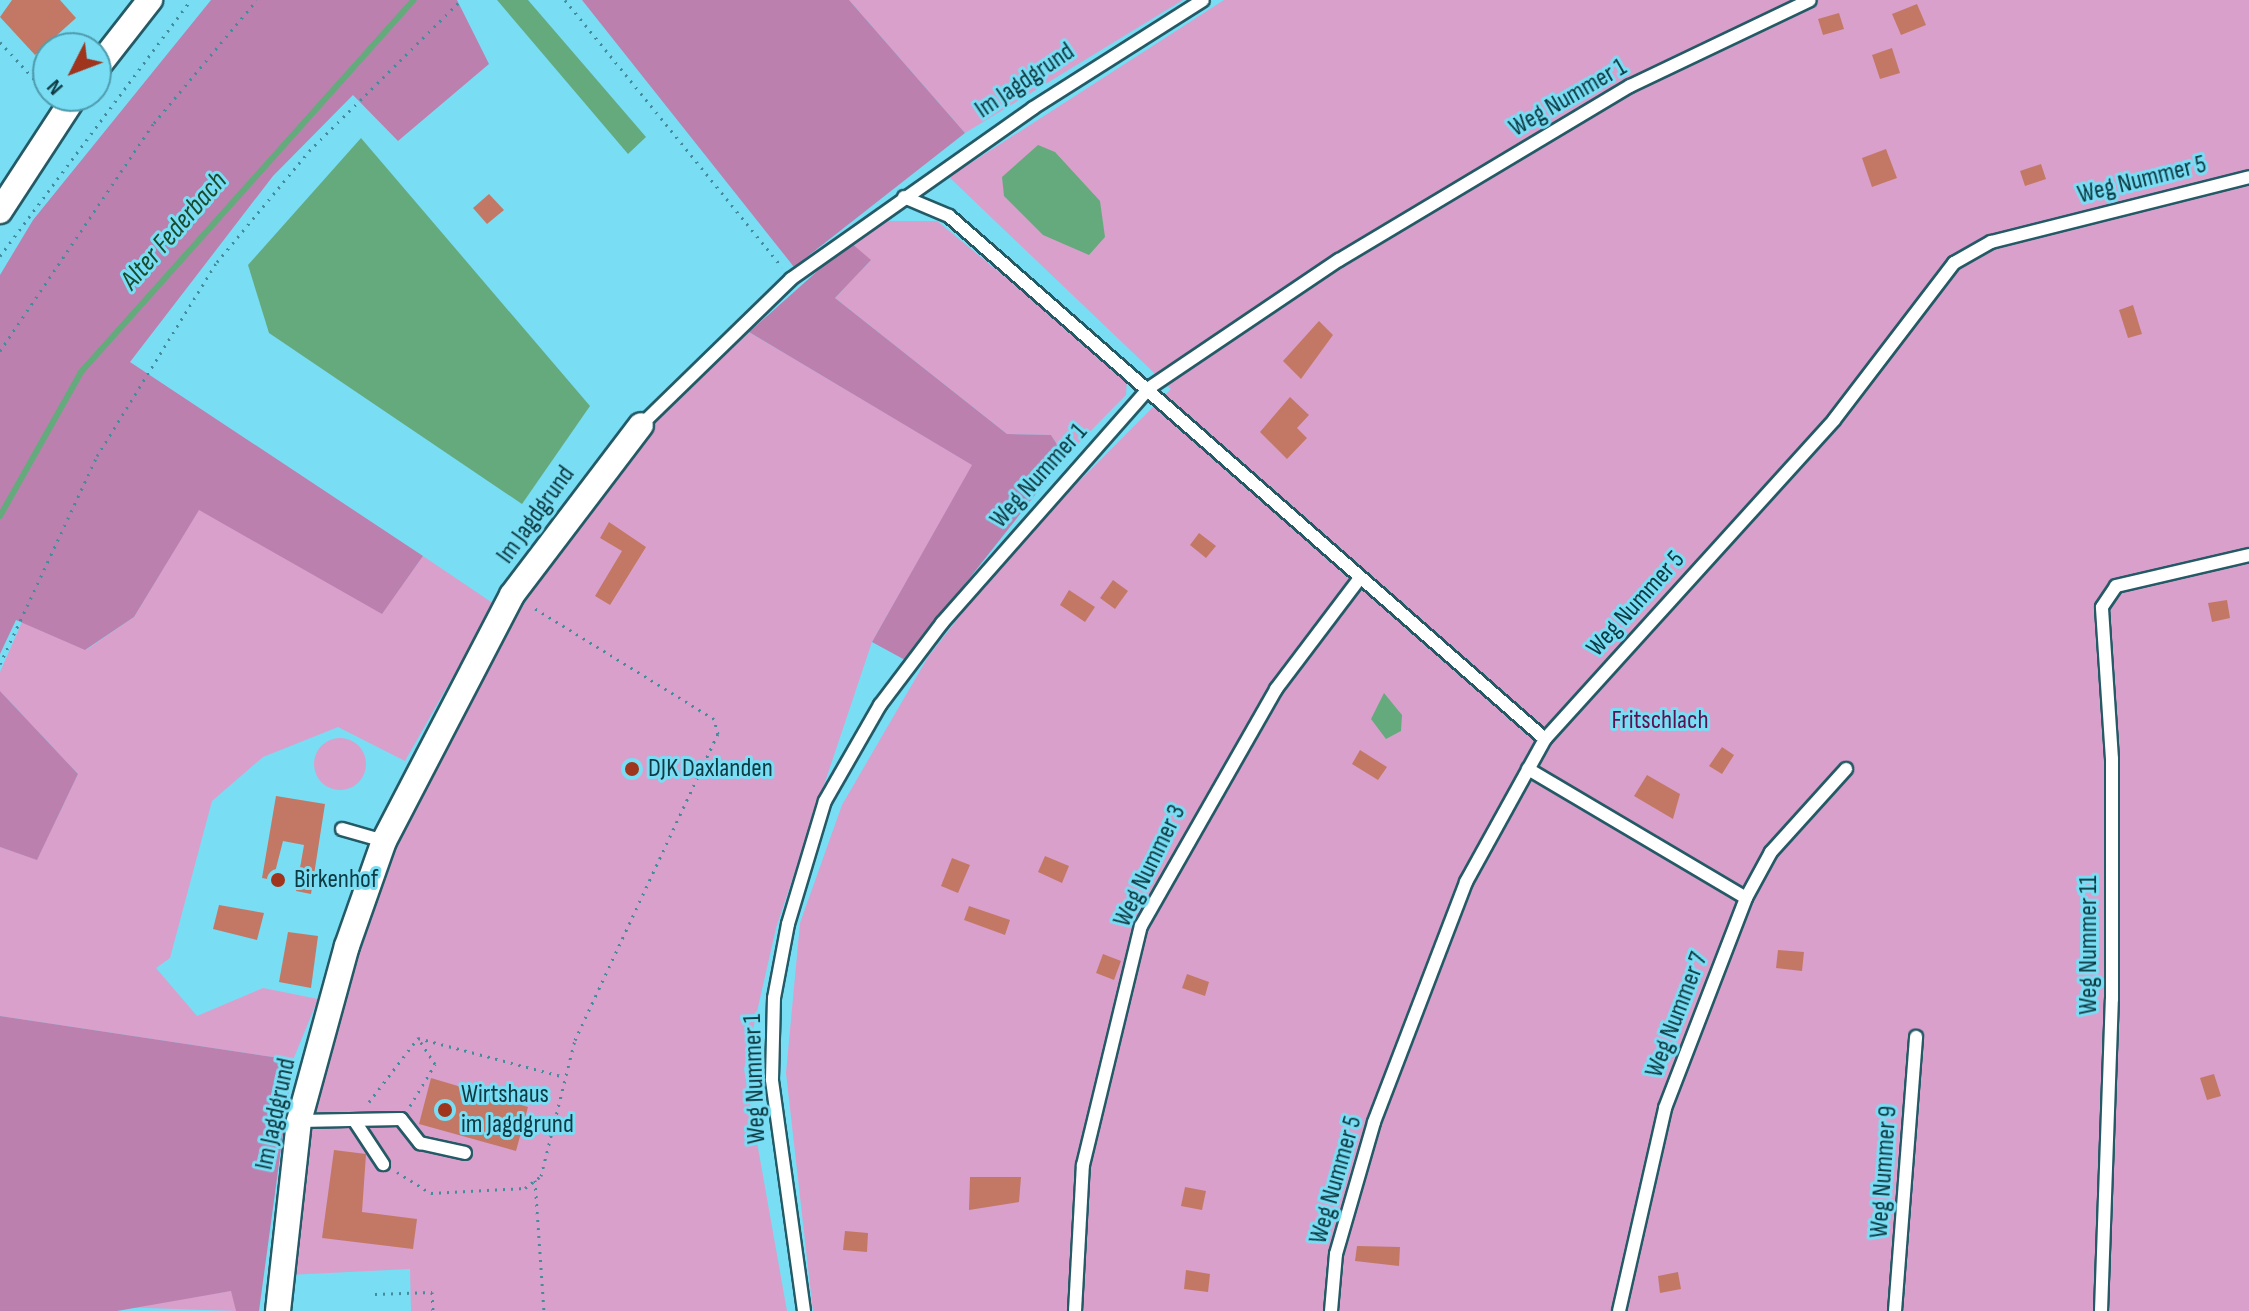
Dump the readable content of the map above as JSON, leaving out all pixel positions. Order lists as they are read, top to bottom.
{
  "streets": {
    "street": ["Im Jagdgrund"],
    "lane": [
      "Weg Nummer 1",
      "Weg Nummer 5",
      "Weg Nummer 3",
      "Weg Nummer 11",
      "Weg Nummer 7",
      "Weg Nummer 9"
    ]
  },
  "water": ["Alter Federbach"],
  "parks": ["Fritschlach"],
  "places": ["DJK Daxlanden", "Birkenhof", "Wirtshaus im Jagdgrund"],
  "north": "bottom left"
}
